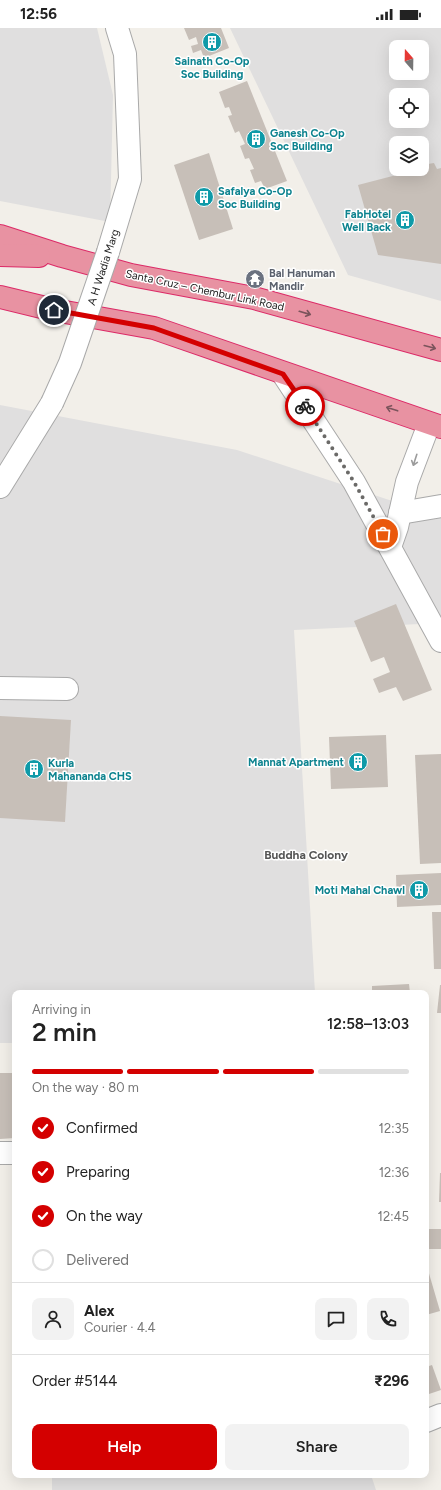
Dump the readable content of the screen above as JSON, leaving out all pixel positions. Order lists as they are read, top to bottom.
{
  "streets": {
    "highway": ["Santa Cruz – Chembur Link Road"],
    "street": ["A H Wadia Marg"]
  },
  "districts": ["Buddha Colony"],
  "places": {
    "building": [
      "Sainath Co-Op Soc Building",
      "Ganesh Co-Op Soc Building",
      "Safalya Co-Op Soc Building",
      "FabHotel Well Back",
      "Mannat Apartment",
      "Kurla Mahananda CHS",
      "Moti Mahal Chawl"
    ],
    "temple": ["Bal Hanuman Mandir"]
  },
  "north": "top",
  "page": {
    "status": "12:56",
    "heading": ["2 min", "Arriving in", "12:58–13:03"],
    "panel": [
      "Alex",
      "Courier · 4.4",
      "Order #5144",
      "₹296"
    ],
    "bar": "On the way · 80 m",
    "list": [
      ["Confirmed", "12:35"],
      ["Preparing", "12:36"],
      ["On the way", "12:45"],
      "Delivered"
    ],
    "buttons": ["Help", "Share"]
  }
}
